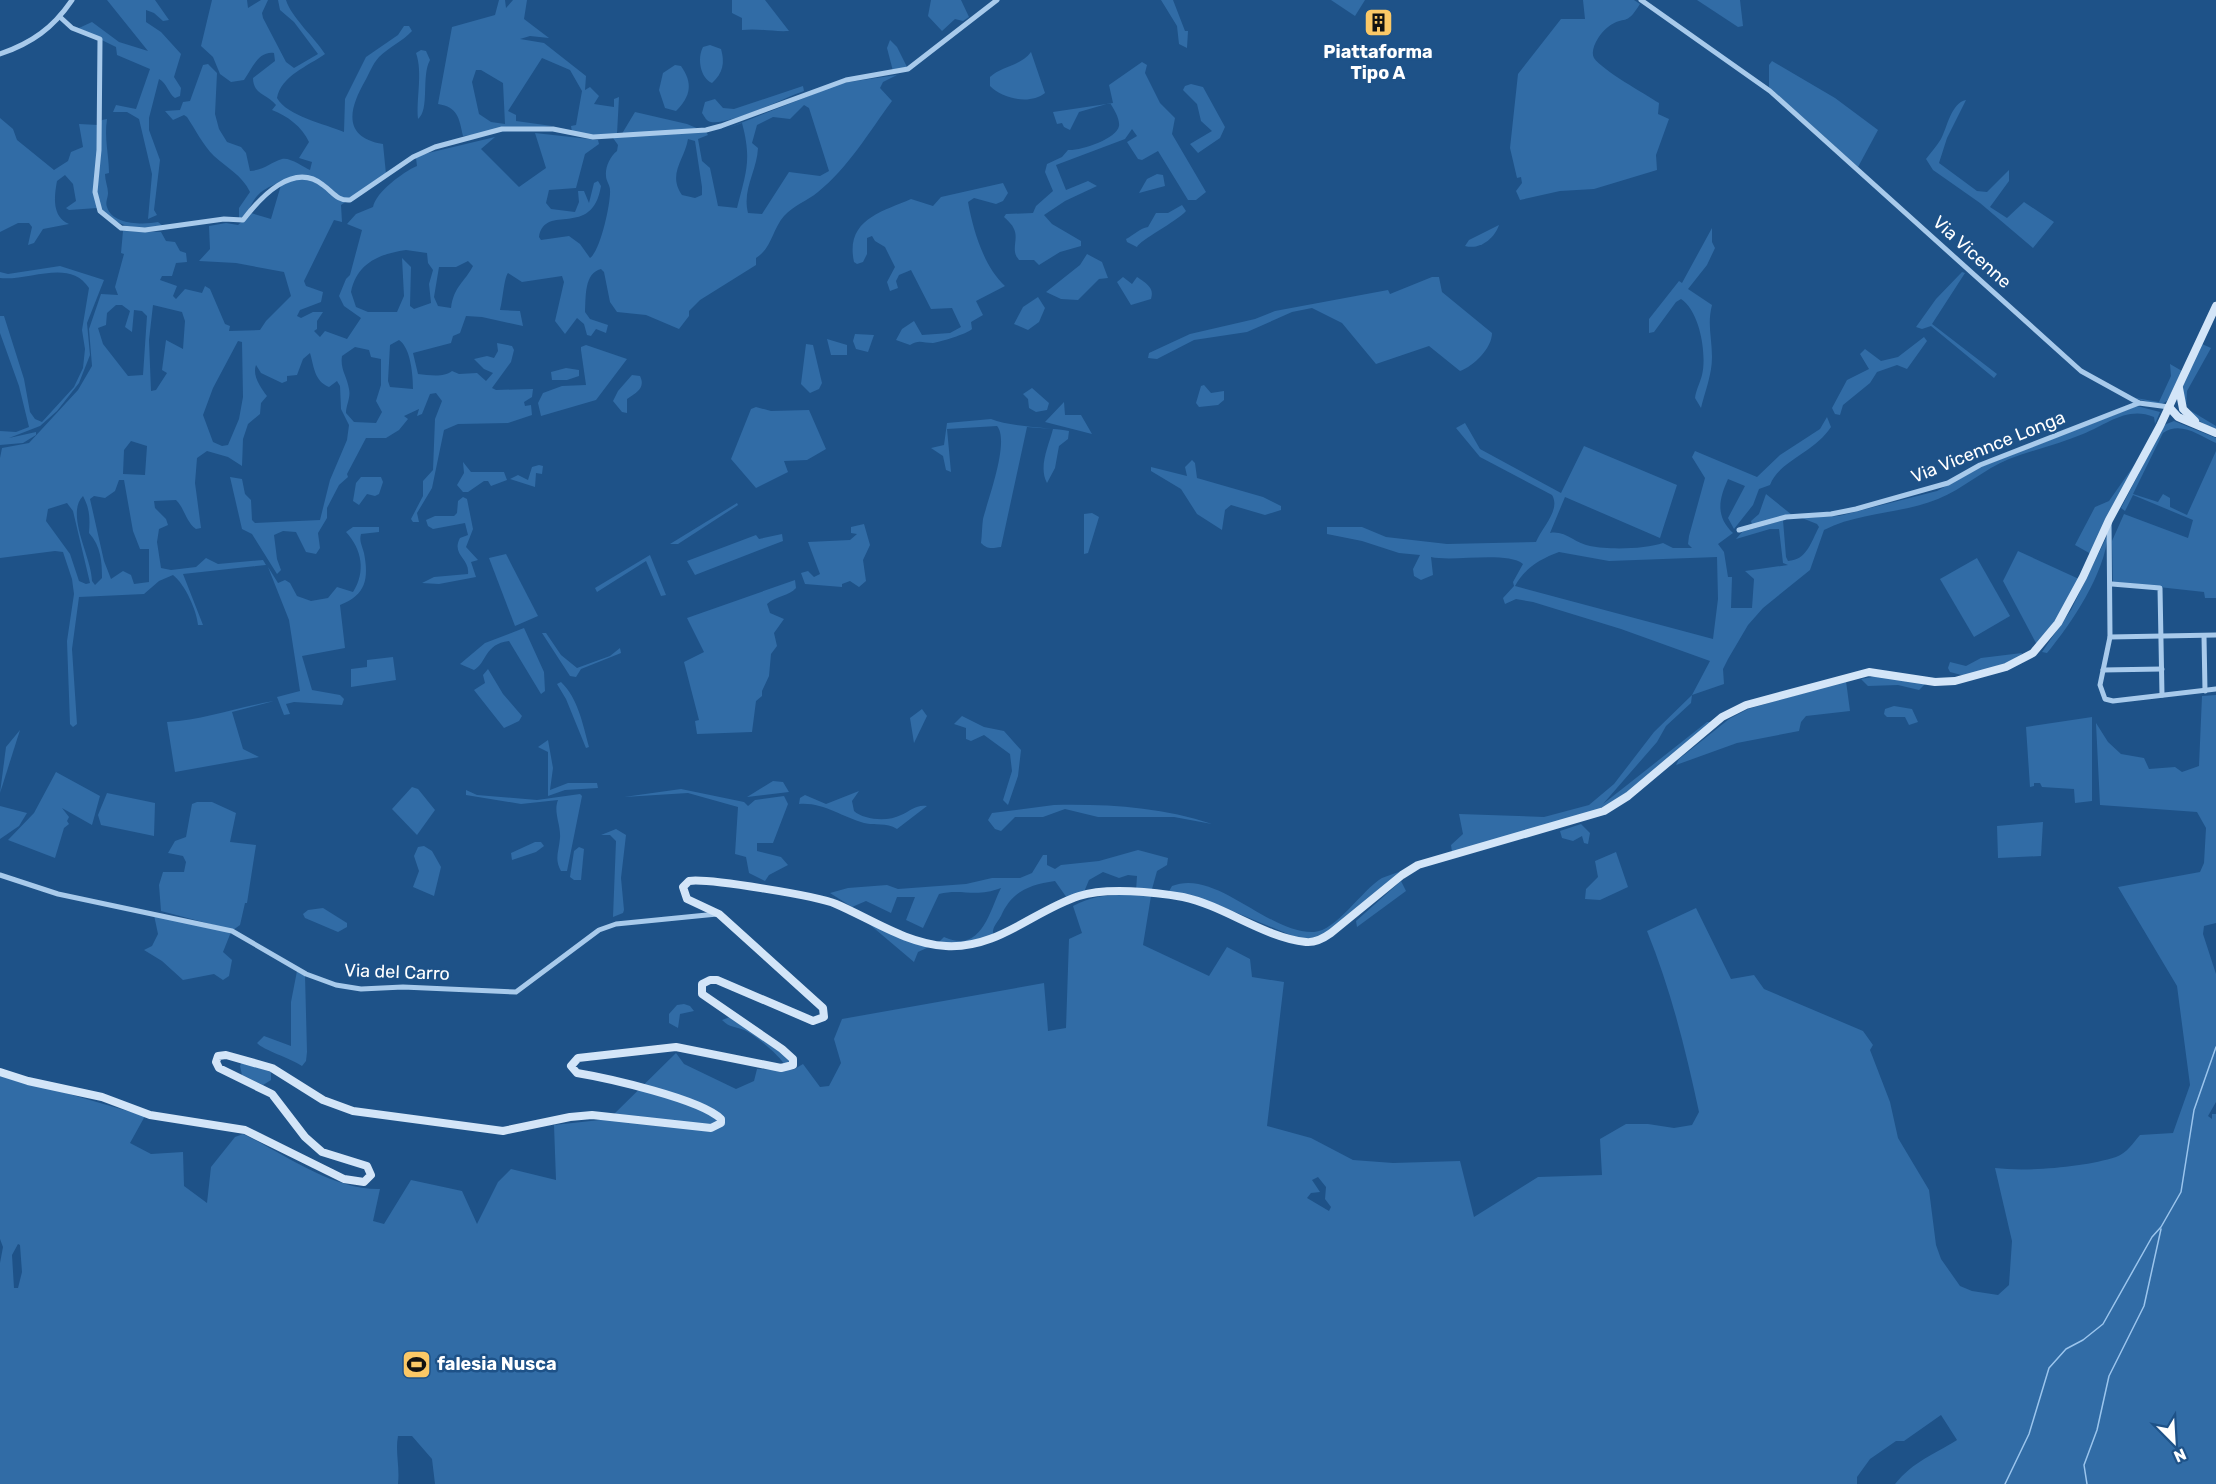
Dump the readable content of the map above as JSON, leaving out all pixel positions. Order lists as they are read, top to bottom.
{
  "streets": {
    "street": ["Via Vicenne", "Via Vicennce Longa", "Via del Carro"]
  },
  "crossings": [
    ["Via Vicenne", "Via Vicennce Longa"]
  ],
  "places": {
    "building": ["Piattaforma Tipo A"],
    "sports": ["falesia Nusca"]
  },
  "north": "bottom right"
}
